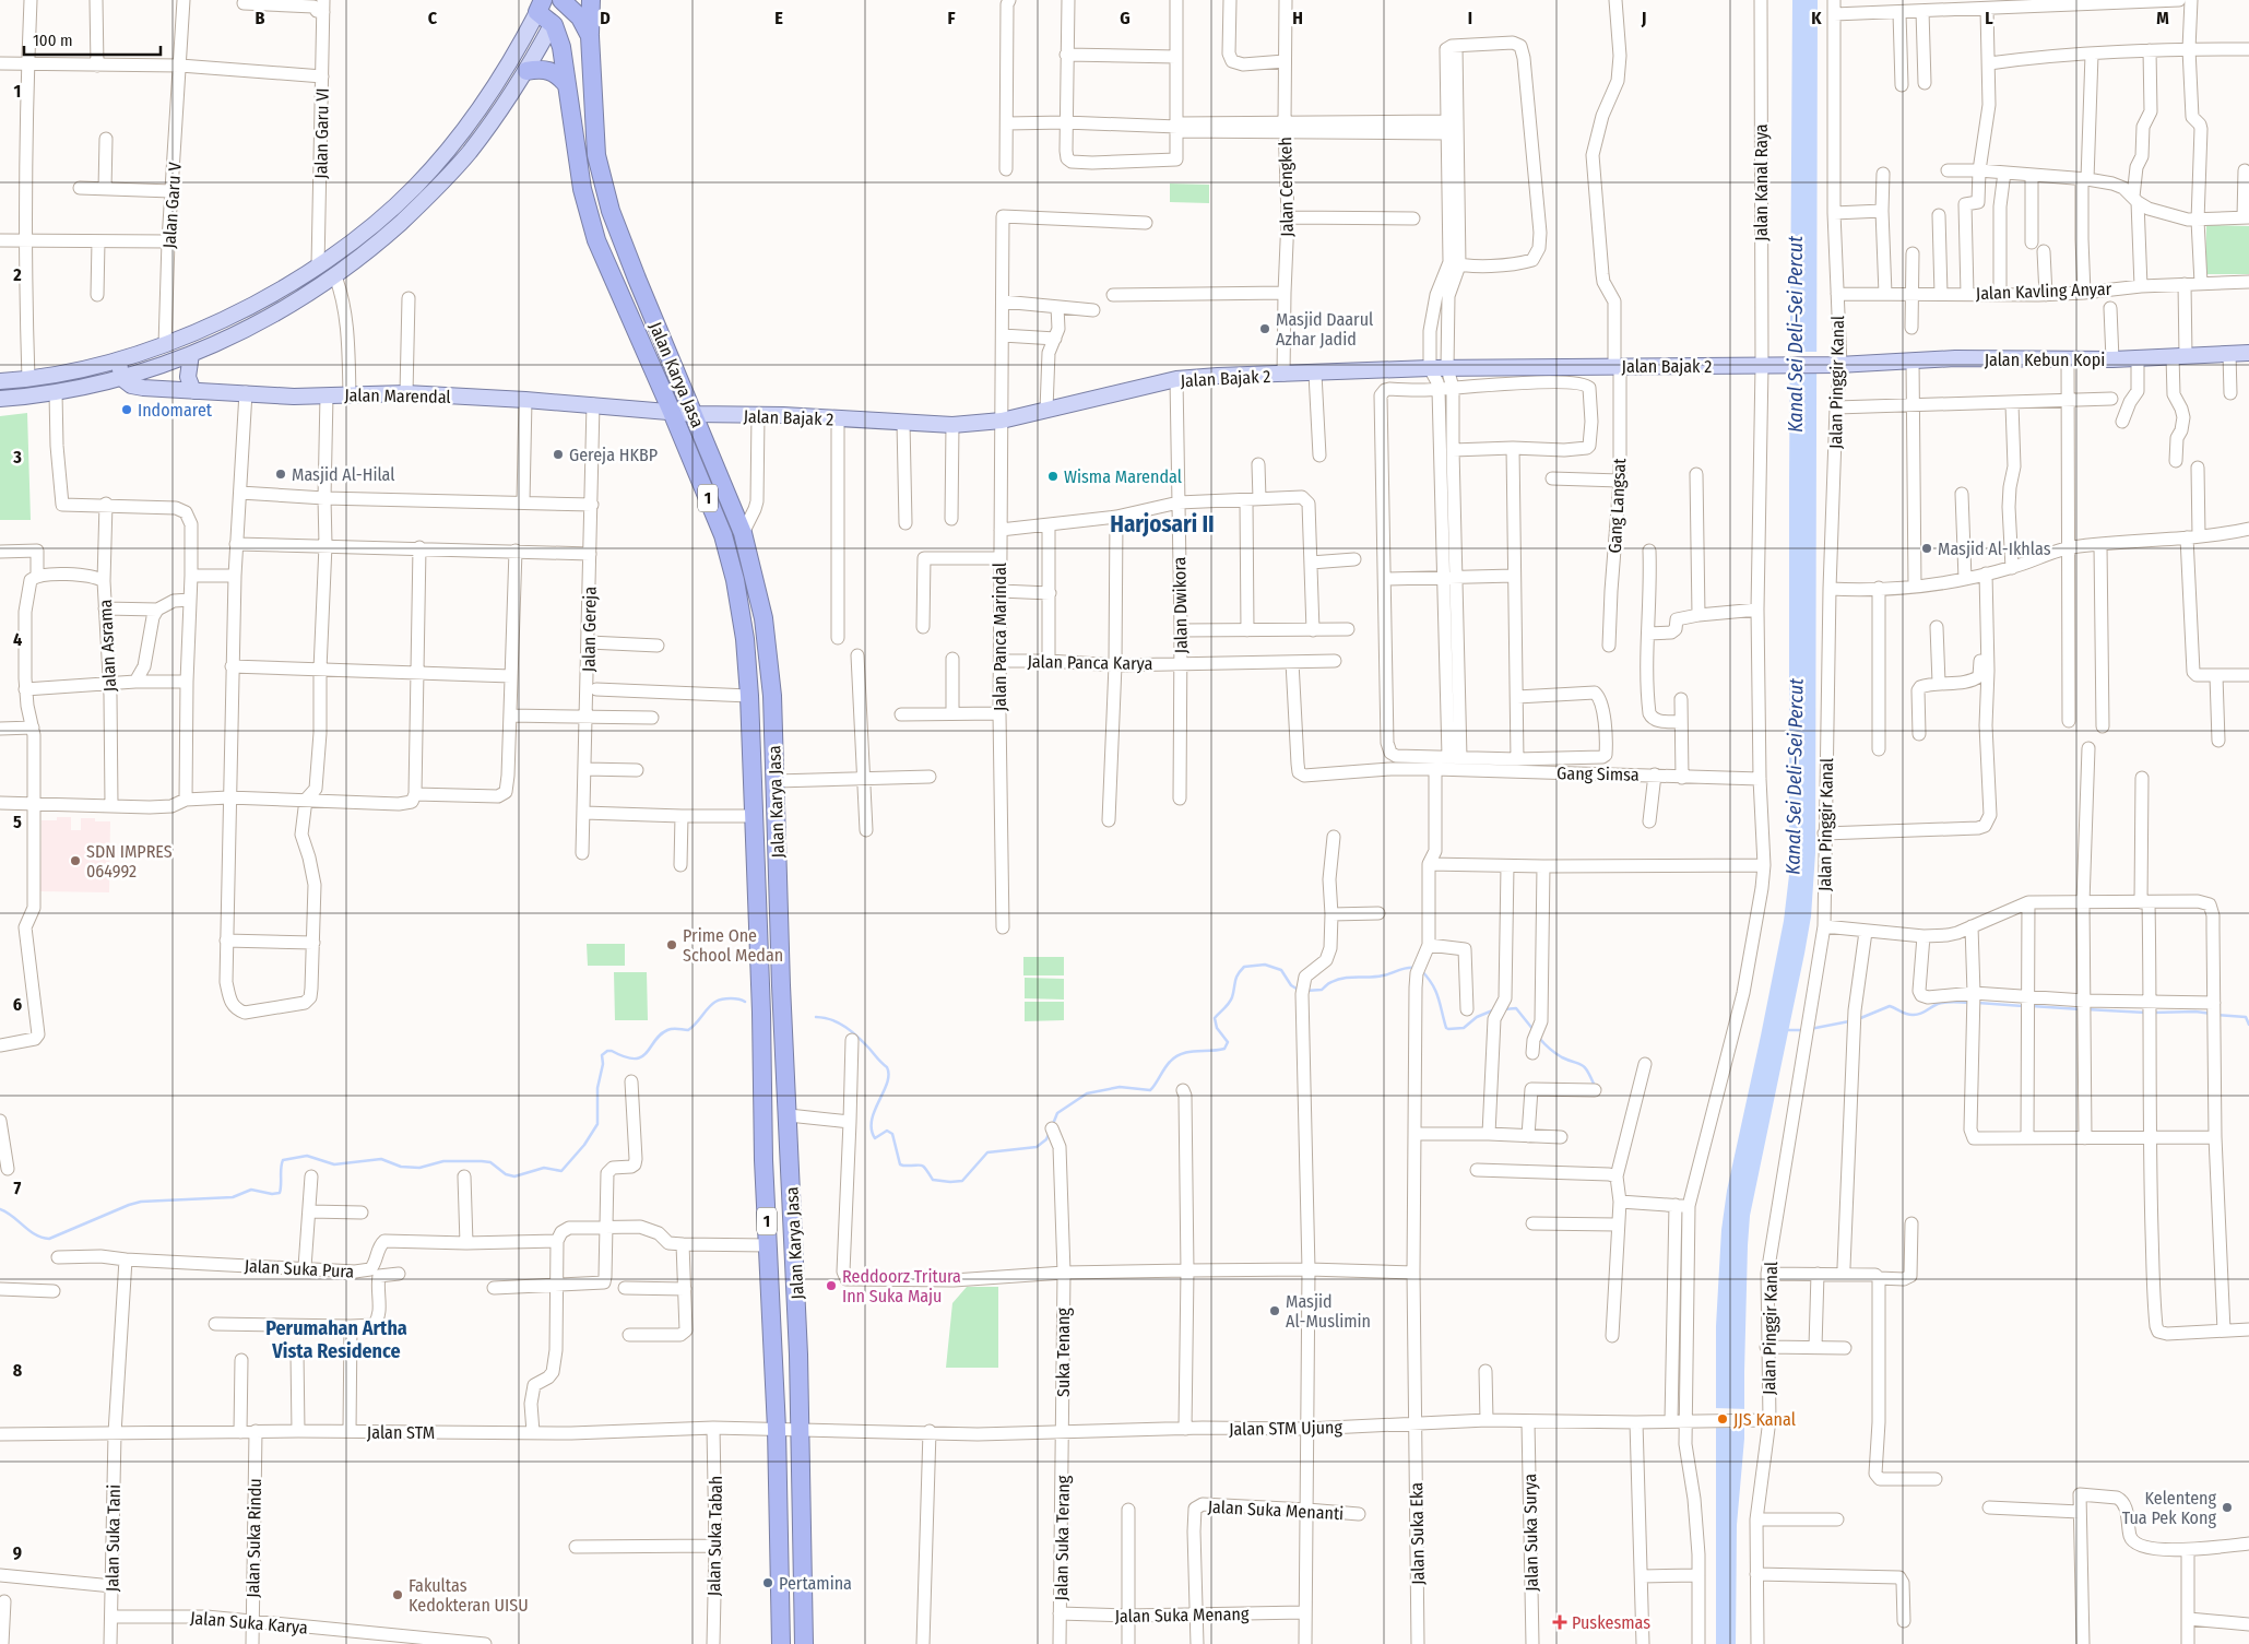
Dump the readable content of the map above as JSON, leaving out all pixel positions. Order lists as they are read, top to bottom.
{
  "streets": {
    "highway": ["Jalan Karya Jasa", "1"],
    "main road": ["Jalan Kebun Kopi", "Jalan Bajak 2", "Jalan Marendal"],
    "street": [
      "Jalan Garu VI",
      "Jalan Kanal Raya",
      "Jalan Cengkeh",
      "Jalan Garu V",
      "Jalan Kavling Anyar",
      "Jalan Pinggir Kanal",
      "Gang Langsat",
      "Jalan Dwikora",
      "Jalan Gereja",
      "Jalan Panca Marindal",
      "Jalan Asrama",
      "Jalan Panca Karya",
      "Gang Simsa",
      "Jalan Suka Pura",
      "Suka Tenang",
      "Jalan STM Ujung",
      "Jalan STM",
      "Jalan Suka Menanti",
      "Jalan Suka Surya",
      "Jalan Suka Eka",
      "Jalan Suka Tabah",
      "Jalan Suka Tani",
      "Jalan Suka Rindu",
      "Jalan Suka Terang",
      "Jalan Suka Menang",
      "Jalan Suka Karya"
    ]
  },
  "crossings": [
    ["Jalan Kanal Raya", "Jalan Bajak 2"],
    ["Jalan Cengkeh", "Jalan Bajak 2"],
    ["Jalan Kavling Anyar", "Jalan Pinggir Kanal"],
    ["Jalan Kebun Kopi", "Jalan Pinggir Kanal"],
    ["Jalan Bajak 2", "Jalan Karya Jasa"],
    ["Jalan Bajak 2", "Jalan Marendal"],
    ["Jalan Bajak 2", "Gang Langsat"],
    ["Jalan Bajak 2", "Jalan Dwikora"],
    ["Jalan Bajak 2", "Jalan Panca Marindal"],
    ["Jalan Karya Jasa", "Jalan Marendal"],
    ["Jalan Karya Jasa", "1"],
    ["Jalan Karya Jasa", "Jalan STM Ujung"],
    ["Jalan Karya Jasa", "Jalan STM"],
    ["Jalan Pinggir Kanal", "Jalan STM Ujung"],
    ["Jalan Marendal", "Jalan Gereja"],
    ["Jalan Dwikora", "Jalan Panca Karya"],
    ["Jalan Panca Marindal", "Jalan Panca Karya"],
    ["Jalan Panca Karya", "Gang Simsa"],
    ["Suka Tenang", "Jalan STM Ujung"],
    ["Suka Tenang", "Jalan Suka Terang"],
    ["Jalan STM Ujung", "Jalan STM"],
    ["Jalan STM Ujung", "Jalan Suka Surya"],
    ["Jalan STM Ujung", "Jalan Suka Eka"],
    ["Jalan STM Ujung", "Jalan Suka Terang"],
    ["Jalan STM", "Jalan Suka Tabah"],
    ["Jalan STM", "Jalan Suka Tani"],
    ["Jalan STM", "Jalan Suka Rindu"],
    ["Jalan Suka Menanti", "Jalan Suka Menang"],
    ["Jalan Suka Tani", "Jalan Suka Karya"],
    ["Jalan Suka Rindu", "Jalan Suka Karya"],
    ["Jalan Suka Terang", "Jalan Suka Menang"]
  ],
  "districts": ["Harjosari II", "Perumahan Artha Vista Residence"],
  "water": ["Kanal Sei Deli–Sei Percut"],
  "places": {
    "other": [
      "Masjid Daarul Azhar Jadid",
      "Indomaret",
      "Gereja HKBP",
      "Masjid Al-Hilal",
      "Wisma Marendal",
      "Masjid Al-Ikhlas",
      "SDN IMPRES 064992",
      "Prime One School Medan",
      "Reddoorz Tritura Inn Suka Maju",
      "Masjid Al-Muslimin",
      "JJS Kanal",
      "Kelenteng Tua Pek Kong",
      "Pertamina",
      "Fakultas Kedokteran UISU"
    ],
    "health": ["Puskesmas"]
  },
  "scale_bar": "100 m",
  "grid": {
    "columns": [
      "B",
      "C",
      "D",
      "E",
      "F",
      "G",
      "H",
      "I",
      "J",
      "K",
      "L",
      "M"
    ],
    "rows": [
      "1",
      "2",
      "3",
      "4",
      "5",
      "6",
      "7",
      "8",
      "9"
    ]
  }
}
